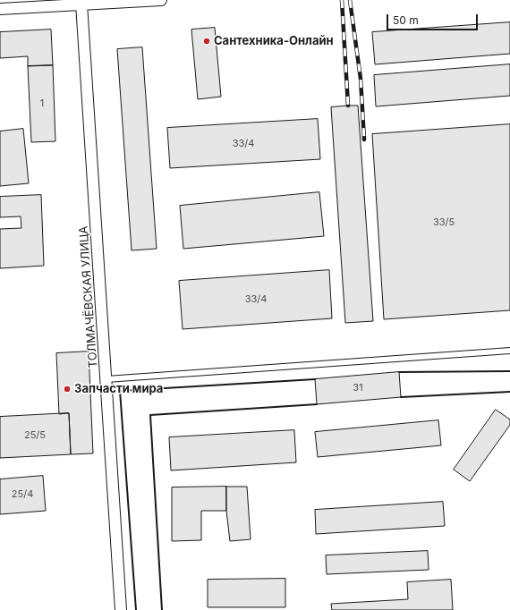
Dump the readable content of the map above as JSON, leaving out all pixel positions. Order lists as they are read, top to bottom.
{
  "streets": {
    "street": ["ТОЛМАЧЁВСКАЯ УЛИЦА"]
  },
  "places": ["Сантехника-Онлайн", "Запчасти мира"],
  "house_numbers": [
    "1",
    "33/4",
    "33/5",
    "33/4",
    "31",
    "25/5",
    "25/4"
  ],
  "scale_bar": "50 m"
}
